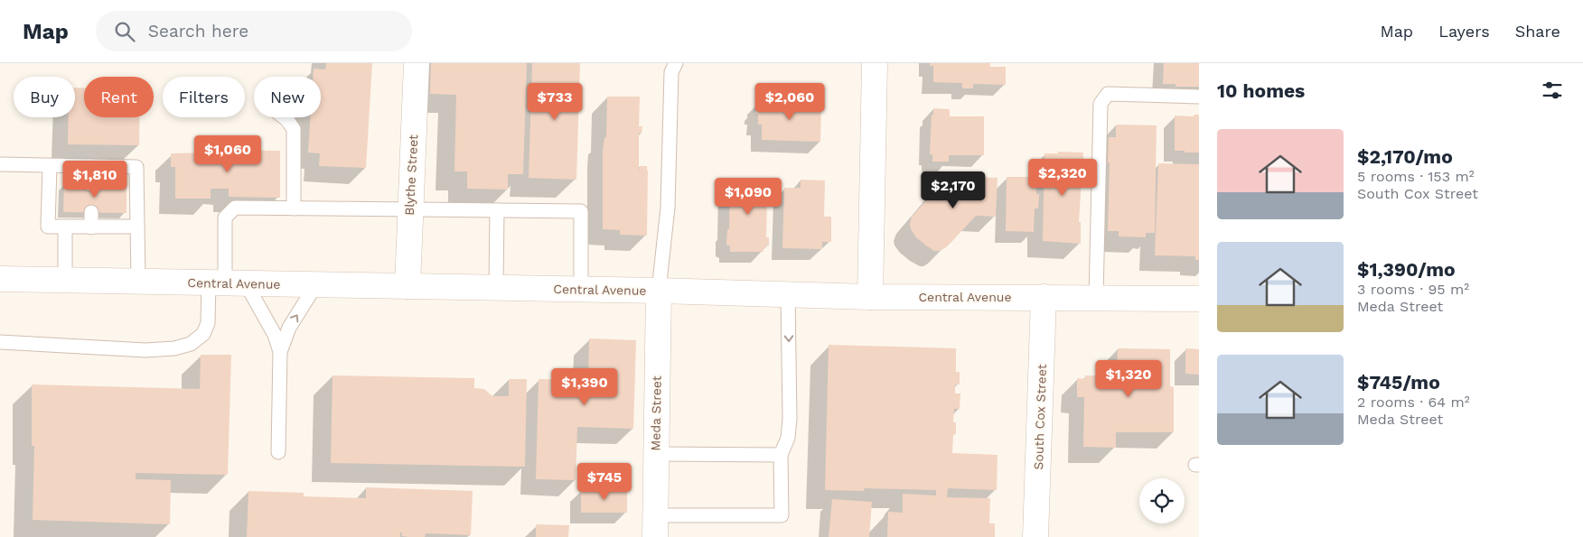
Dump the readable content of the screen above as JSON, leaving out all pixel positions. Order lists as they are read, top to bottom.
{
  "streets": {
    "main road": [
      "Blythe Street",
      "Central Avenue",
      "Meda Street",
      "South Cox Street"
    ]
  },
  "crossings": [
    ["Blythe Street", "Central Avenue"],
    ["Central Avenue", "Meda Street"],
    ["Central Avenue", "South Cox Street"]
  ],
  "page": {
    "header": "Map",
    "search": "Search here",
    "nav": ["Map", "Layers", "Share"],
    "heading": "10 homes",
    "chip": [
      "Buy",
      "Rent",
      "Filters",
      "New"
    ],
    "price": [
      "$733",
      "$2,060",
      "$1,060",
      "$2,320",
      "$1,810",
      "$2,170",
      "$1,090",
      "$1,320",
      "$1,390",
      "$745"
    ],
    "list": [
      {
        "name": "$2,170/mo",
        "note": "5 rooms · 153 m² · South Cox Street"
      },
      {
        "name": "$1,390/mo",
        "note": "3 rooms · 95 m² · Meda Street"
      },
      {
        "name": "$745/mo",
        "note": "2 rooms · 64 m² · Meda Street"
      }
    ]
  }
}
